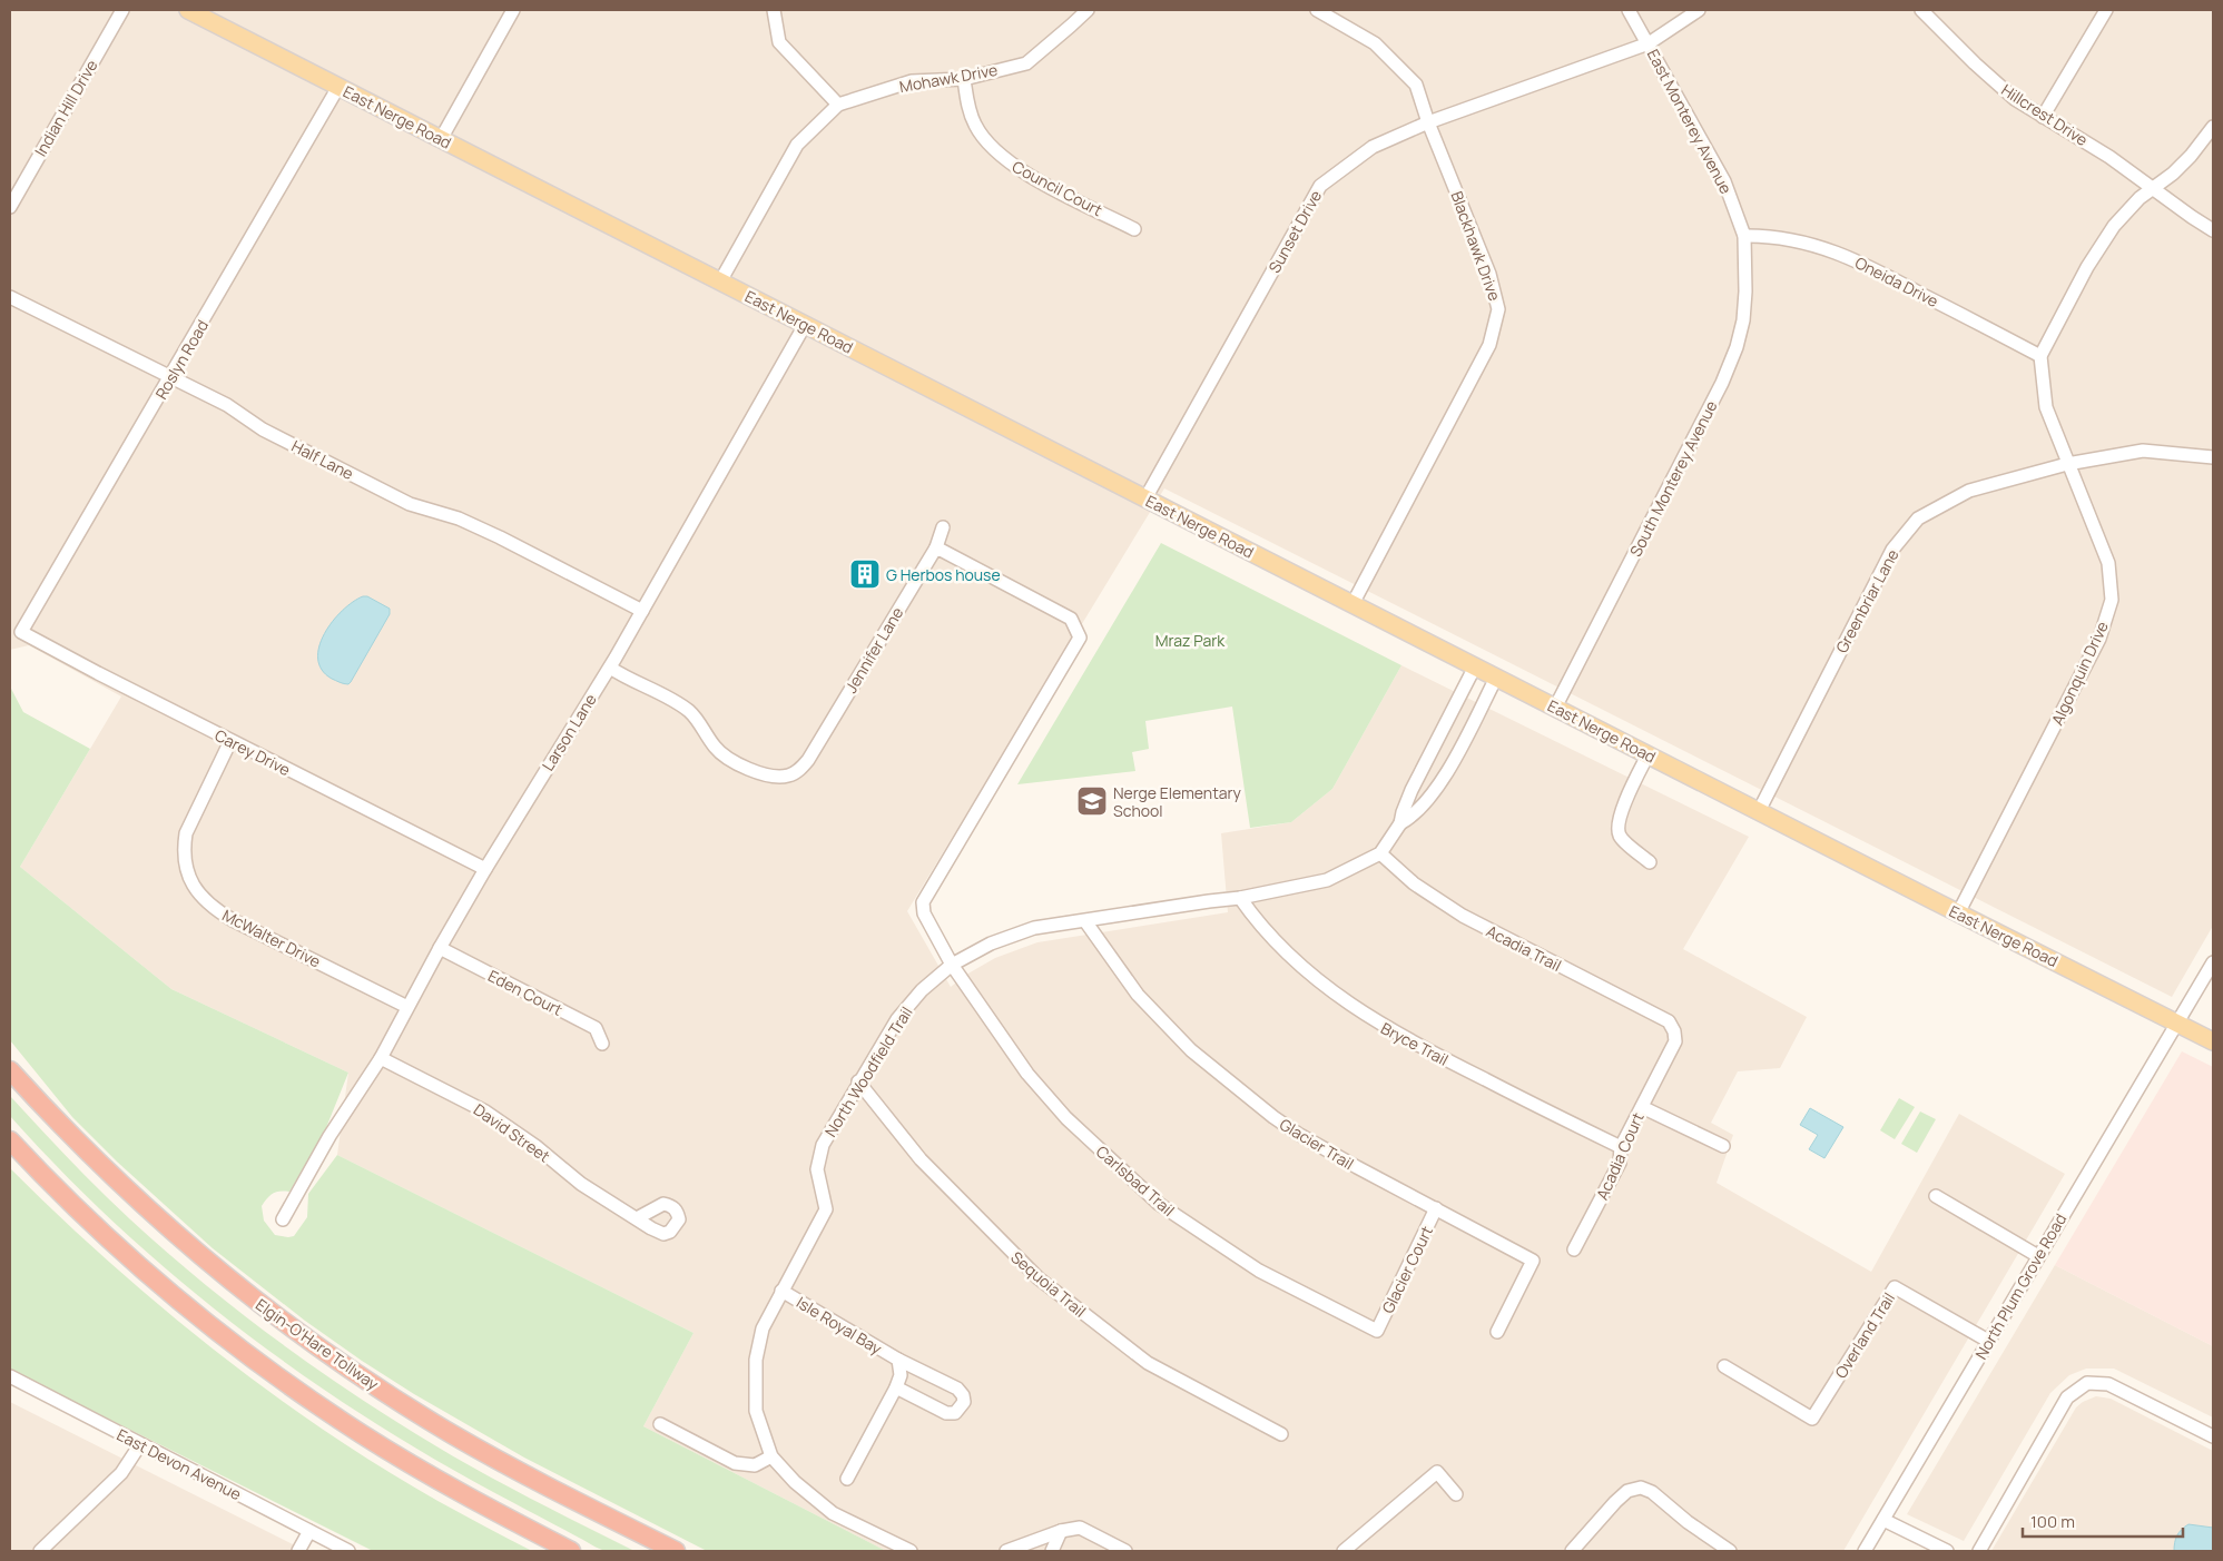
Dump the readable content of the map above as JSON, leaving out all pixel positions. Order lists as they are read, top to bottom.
{
  "streets": {
    "highway": ["Elgin-O'Hare Tollway"],
    "main road": ["East Nerge Road"],
    "street": [
      "Mohawk Drive",
      "Indian Hill Drive",
      "Hillcrest Drive",
      "East Monterey Avenue",
      "Council Court",
      "Sunset Drive",
      "Blackhawk Drive",
      "Oneida Drive",
      "Roslyn Road",
      "Half Lane",
      "South Monterey Avenue",
      "Greenbriar Lane",
      "Jennifer Lane",
      "Algonquin Drive",
      "Larson Lane",
      "Carey Drive",
      "McWalter Drive",
      "Acadia Trail",
      "Eden Court",
      "Bryce Trail",
      "North Woodfield Trail",
      "David Street",
      "Glacier Trail",
      "Acadia Court",
      "Carlsbad Trail",
      "Glacier Court",
      "Sequoia Trail",
      "North Plum Grove Road",
      "Isle Royal Bay",
      "Overland Trail",
      "East Devon Avenue"
    ]
  },
  "crossings": [
    ["Mohawk Drive", "East Nerge Road"],
    ["Mohawk Drive", "Council Court"],
    ["East Nerge Road", "Sunset Drive"],
    ["East Nerge Road", "Blackhawk Drive"],
    ["East Nerge Road", "Roslyn Road"],
    ["East Nerge Road", "South Monterey Avenue"],
    ["East Nerge Road", "Greenbriar Lane"],
    ["East Nerge Road", "Algonquin Drive"],
    ["East Nerge Road", "Larson Lane"],
    ["East Nerge Road", "North Woodfield Trail"],
    ["East Nerge Road", "North Plum Grove Road"],
    ["East Monterey Avenue", "Sunset Drive"],
    ["East Monterey Avenue", "Oneida Drive"],
    ["East Monterey Avenue", "South Monterey Avenue"],
    ["Sunset Drive", "Blackhawk Drive"],
    ["Oneida Drive", "South Monterey Avenue"],
    ["Oneida Drive", "Algonquin Drive"],
    ["Roslyn Road", "Half Lane"],
    ["Roslyn Road", "Carey Drive"],
    ["Half Lane", "Larson Lane"],
    ["Greenbriar Lane", "Algonquin Drive"],
    ["Jennifer Lane", "Larson Lane"],
    ["Larson Lane", "Carey Drive"],
    ["Larson Lane", "McWalter Drive"],
    ["Larson Lane", "Eden Court"],
    ["Larson Lane", "David Street"],
    ["Carey Drive", "McWalter Drive"],
    ["Acadia Trail", "North Woodfield Trail"],
    ["Acadia Trail", "Acadia Court"],
    ["Bryce Trail", "North Woodfield Trail"],
    ["Bryce Trail", "Acadia Court"],
    ["North Woodfield Trail", "Glacier Trail"],
    ["North Woodfield Trail", "Carlsbad Trail"],
    ["North Woodfield Trail", "Sequoia Trail"],
    ["North Woodfield Trail", "Isle Royal Bay"],
    ["Glacier Trail", "Glacier Court"],
    ["Carlsbad Trail", "Glacier Court"],
    ["North Plum Grove Road", "Overland Trail"]
  ],
  "parks": ["Mraz Park"],
  "places": {
    "building": ["G Herbos house"],
    "school or university": ["Nerge Elementary School"]
  },
  "scale_bar": "100 m"
}
